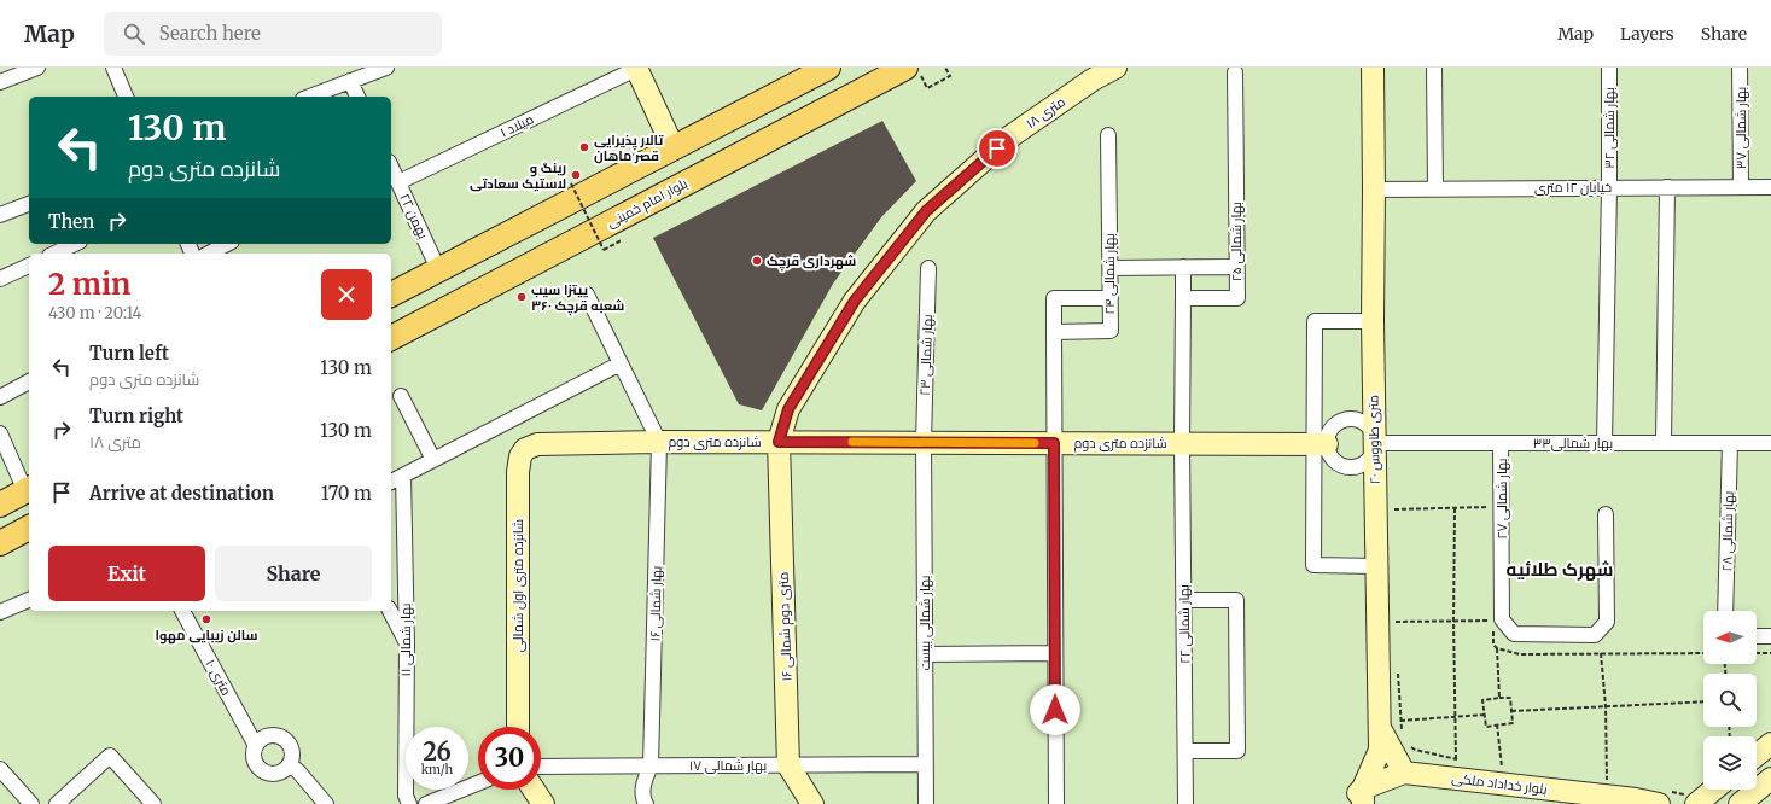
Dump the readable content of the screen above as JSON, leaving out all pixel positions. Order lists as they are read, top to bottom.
{
  "streets": {
    "main road": ["بلوار امام خمینی"],
    "street": [
      "۱۸ متری",
      "میلاد ۱",
      "بهار شمالی ۳۲",
      "بهار شمالی ۳۷",
      "خیابان ۱۲ متری",
      "۲۲ بهمن",
      "بهار شمالی ۲۵",
      "بهار شمالی ۲۴",
      "بهار شمالی ۲۳",
      "۲۰ متری طاووس",
      "شانزده متری دوم",
      "بهار شمالی۳۳",
      "بهار شمالی ۲۷",
      "بهار شمالی ۲۸",
      "شانزده متری اول شمالی",
      "بهار شمالی ۱۶",
      "بهار شمالی بیست",
      "بهار شمالی ۲۲",
      "۱۶ متری دوم شمالی",
      "بهار شمالی ۱۱",
      "۱۰ متری",
      "بهار شمالی ۱۷",
      "بلوار خداداد ملکی"
    ]
  },
  "crossings": [
    ["۱۸ متری", "شانزده متری دوم"],
    ["۱۸ متری", "۱۶ متری دوم شمالی"],
    ["میلاد ۱", "۲۲ بهمن"],
    ["بهار شمالی ۳۲", "خیابان ۱۲ متری"],
    ["بهار شمالی ۳۲", "بهار شمالی۳۳"],
    ["بهار شمالی ۳۷", "خیابان ۱۲ متری"],
    ["خیابان ۱۲ متری", "۲۰ متری طاووس"],
    ["بهار شمالی ۲۳", "شانزده متری دوم"],
    ["بهار شمالی ۲۳", "بهار شمالی بیست"],
    ["۲۰ متری طاووس", "شانزده متری دوم"],
    ["۲۰ متری طاووس", "بهار شمالی۳۳"],
    ["۲۰ متری طاووس", "بلوار خداداد ملکی"],
    ["شانزده متری دوم", "بهار شمالی۳۳"],
    ["شانزده متری دوم", "شانزده متری اول شمالی"],
    ["شانزده متری دوم", "بهار شمالی ۱۶"],
    ["شانزده متری دوم", "بهار شمالی بیست"],
    ["شانزده متری دوم", "بهار شمالی ۲۲"],
    ["شانزده متری دوم", "۱۶ متری دوم شمالی"],
    ["بهار شمالی۳۳", "بهار شمالی ۲۷"],
    ["بهار شمالی۳۳", "بهار شمالی ۲۸"],
    ["بهار شمالی ۱۶", "بهار شمالی ۱۷"],
    ["بهار شمالی بیست", "بهار شمالی ۱۷"],
    ["۱۶ متری دوم شمالی", "بهار شمالی ۱۷"]
  ],
  "districts": ["شهرک طلائیه"],
  "places": [
    "تالار پذیرایی قصر ماهان",
    "رینگ و لاستیک سعادتی",
    "شهرداری قرچک",
    "پیتزا سیب ۳۶۰ شعبه قرچک",
    "سالن زیبایی مهوا"
  ],
  "north": "left",
  "page": {
    "header": "Map",
    "search": "Search here",
    "nav": ["Map", "Layers", "Share"],
    "turn": ["130 m", "شانزده متری دوم"],
    "then": "Then",
    "heading": ["2 min", "430 m · 20:14"],
    "list": [
      {
        "name": "Turn left",
        "note": "شانزده متری دوم",
        "value": "130 m"
      },
      {
        "name": "Turn right",
        "note": "۱۸ متری",
        "value": "130 m"
      },
      {
        "name": "Arrive at destination",
        "value": "170 m"
      }
    ],
    "buttons": ["Exit", "Share"],
    "speed": "26 km/h",
    "limit": "30"
  }
}
